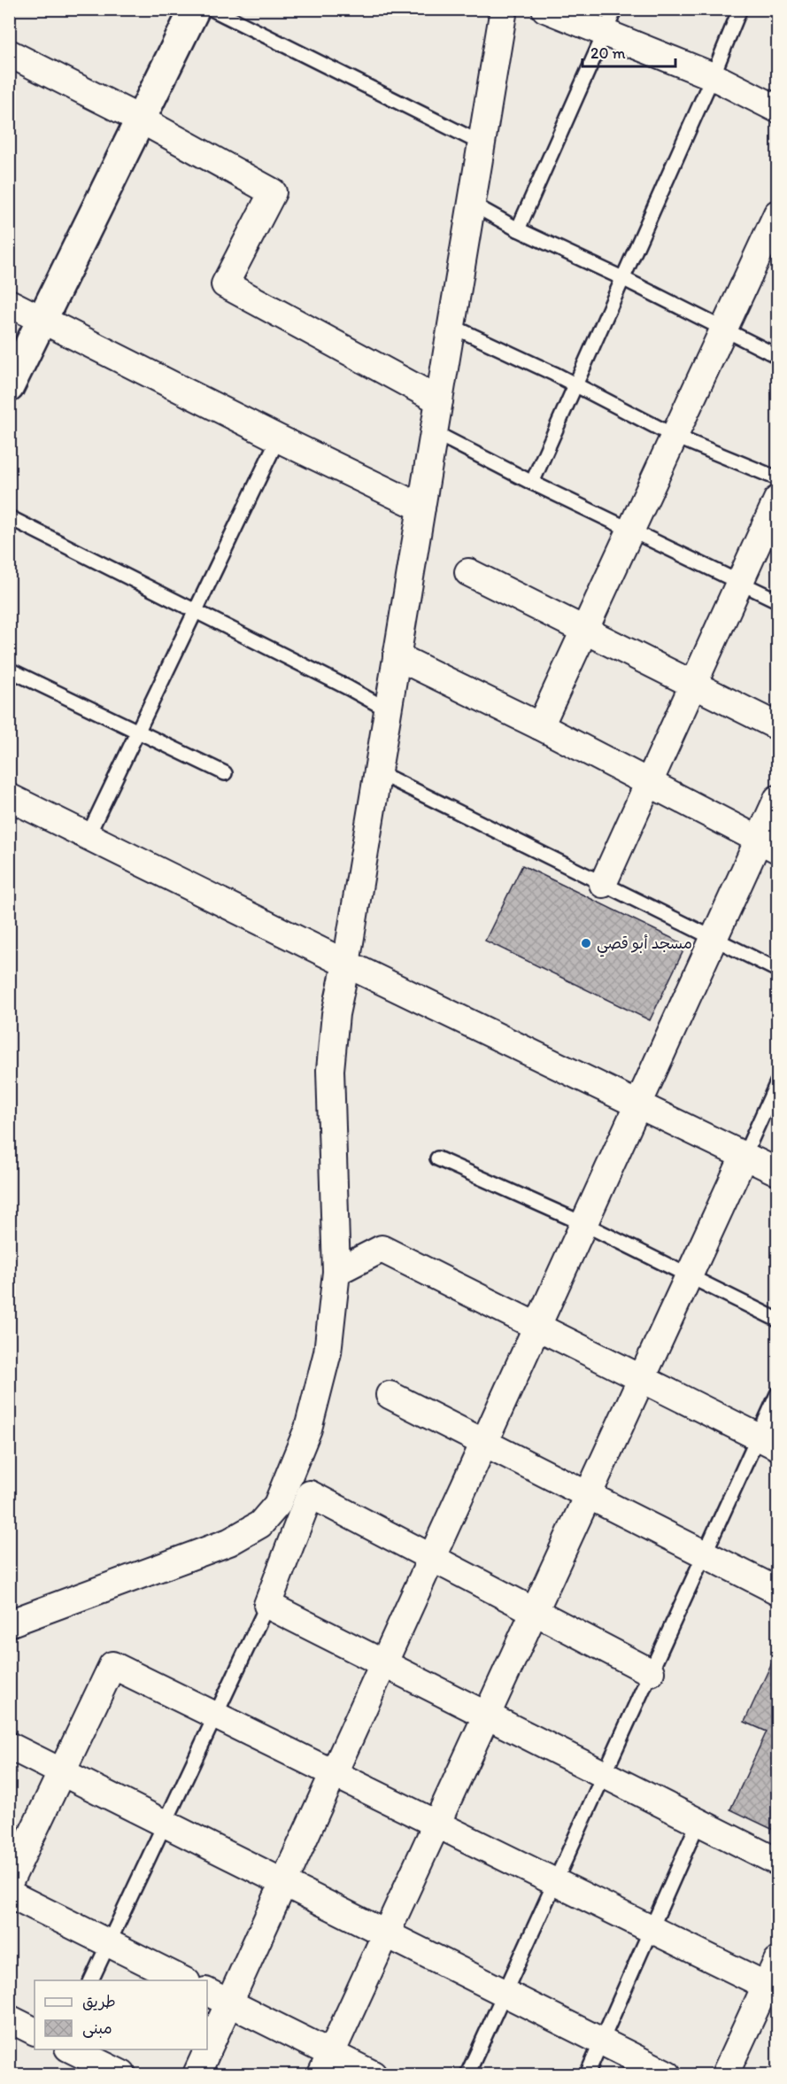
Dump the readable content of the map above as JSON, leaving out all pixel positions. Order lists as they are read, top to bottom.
{
  "places": ["مسجد أبو قصي"],
  "legend": ["طريق", "مبنى"],
  "scale_bar": "20 m"
}
